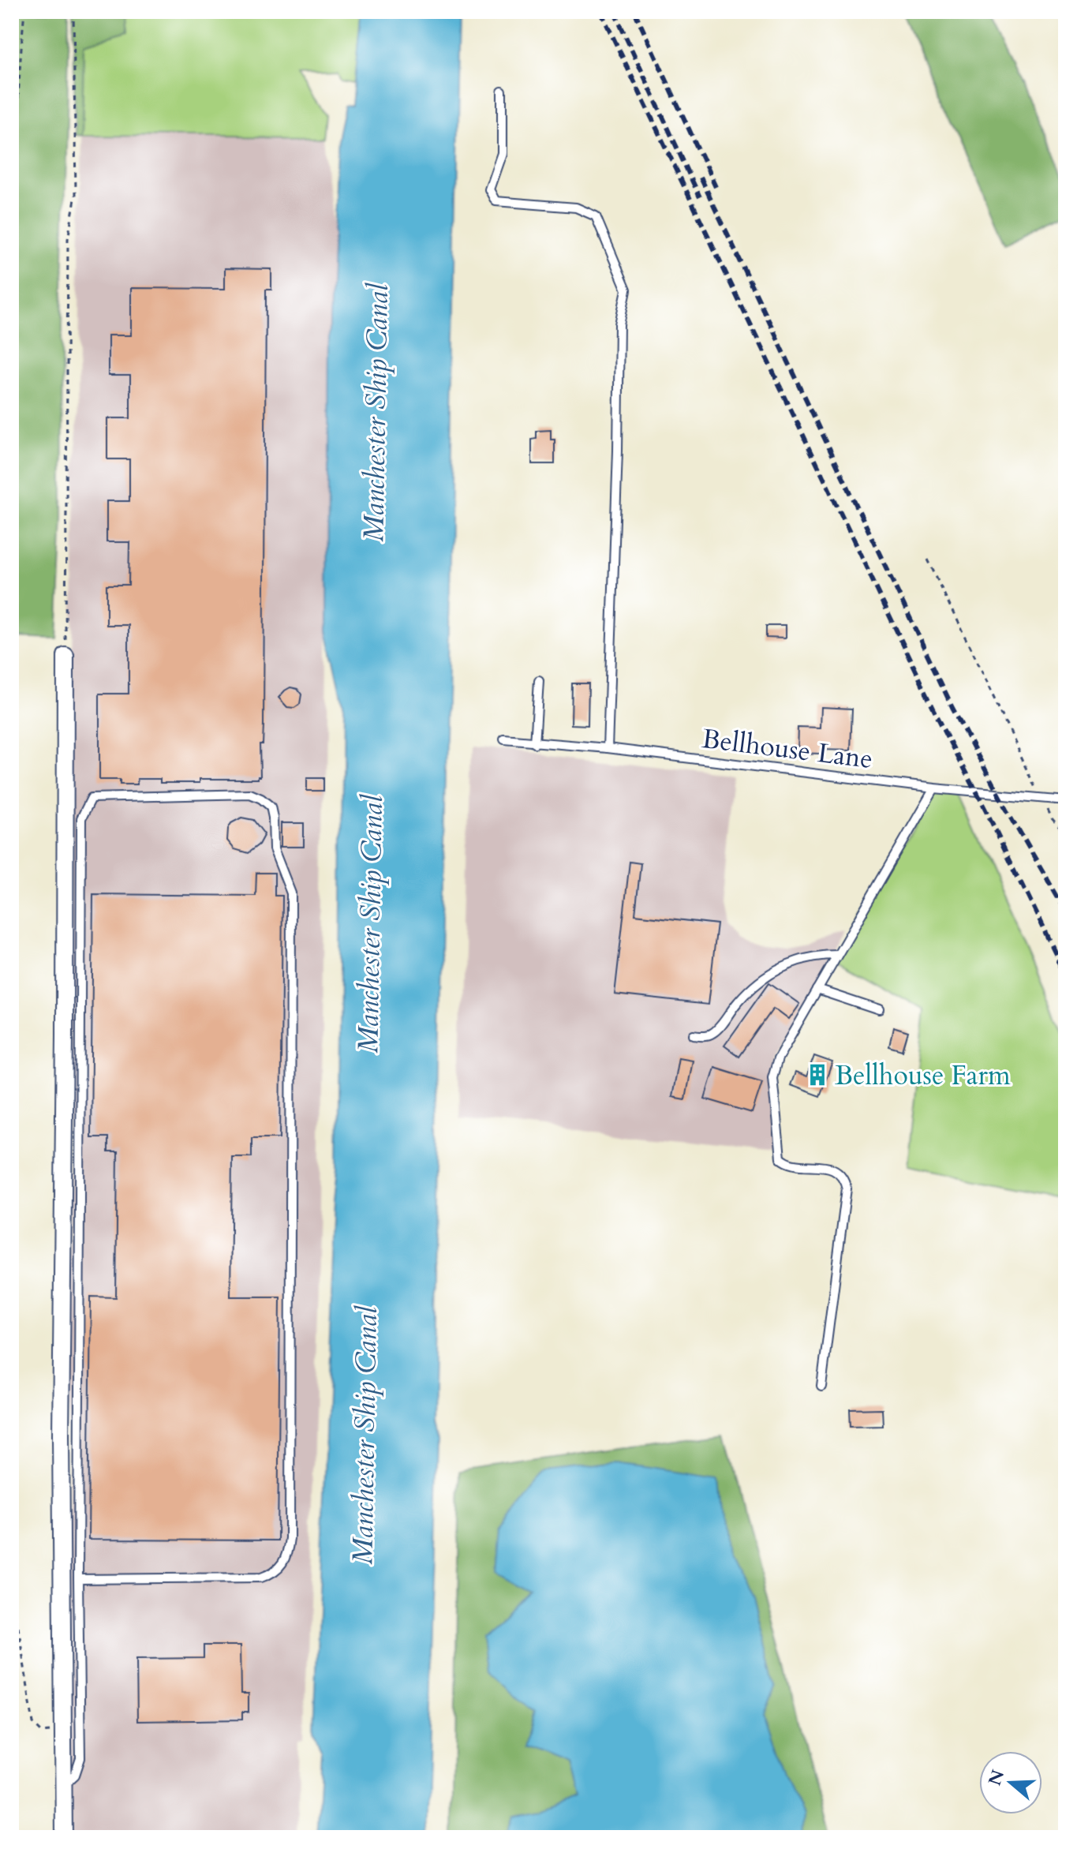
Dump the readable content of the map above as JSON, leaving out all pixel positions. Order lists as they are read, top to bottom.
{
  "streets": {
    "lane": ["Bellhouse Lane"]
  },
  "water": ["Manchester Ship Canal"],
  "places": {
    "building": ["Bellhouse Farm"]
  },
  "north": "left"
}
